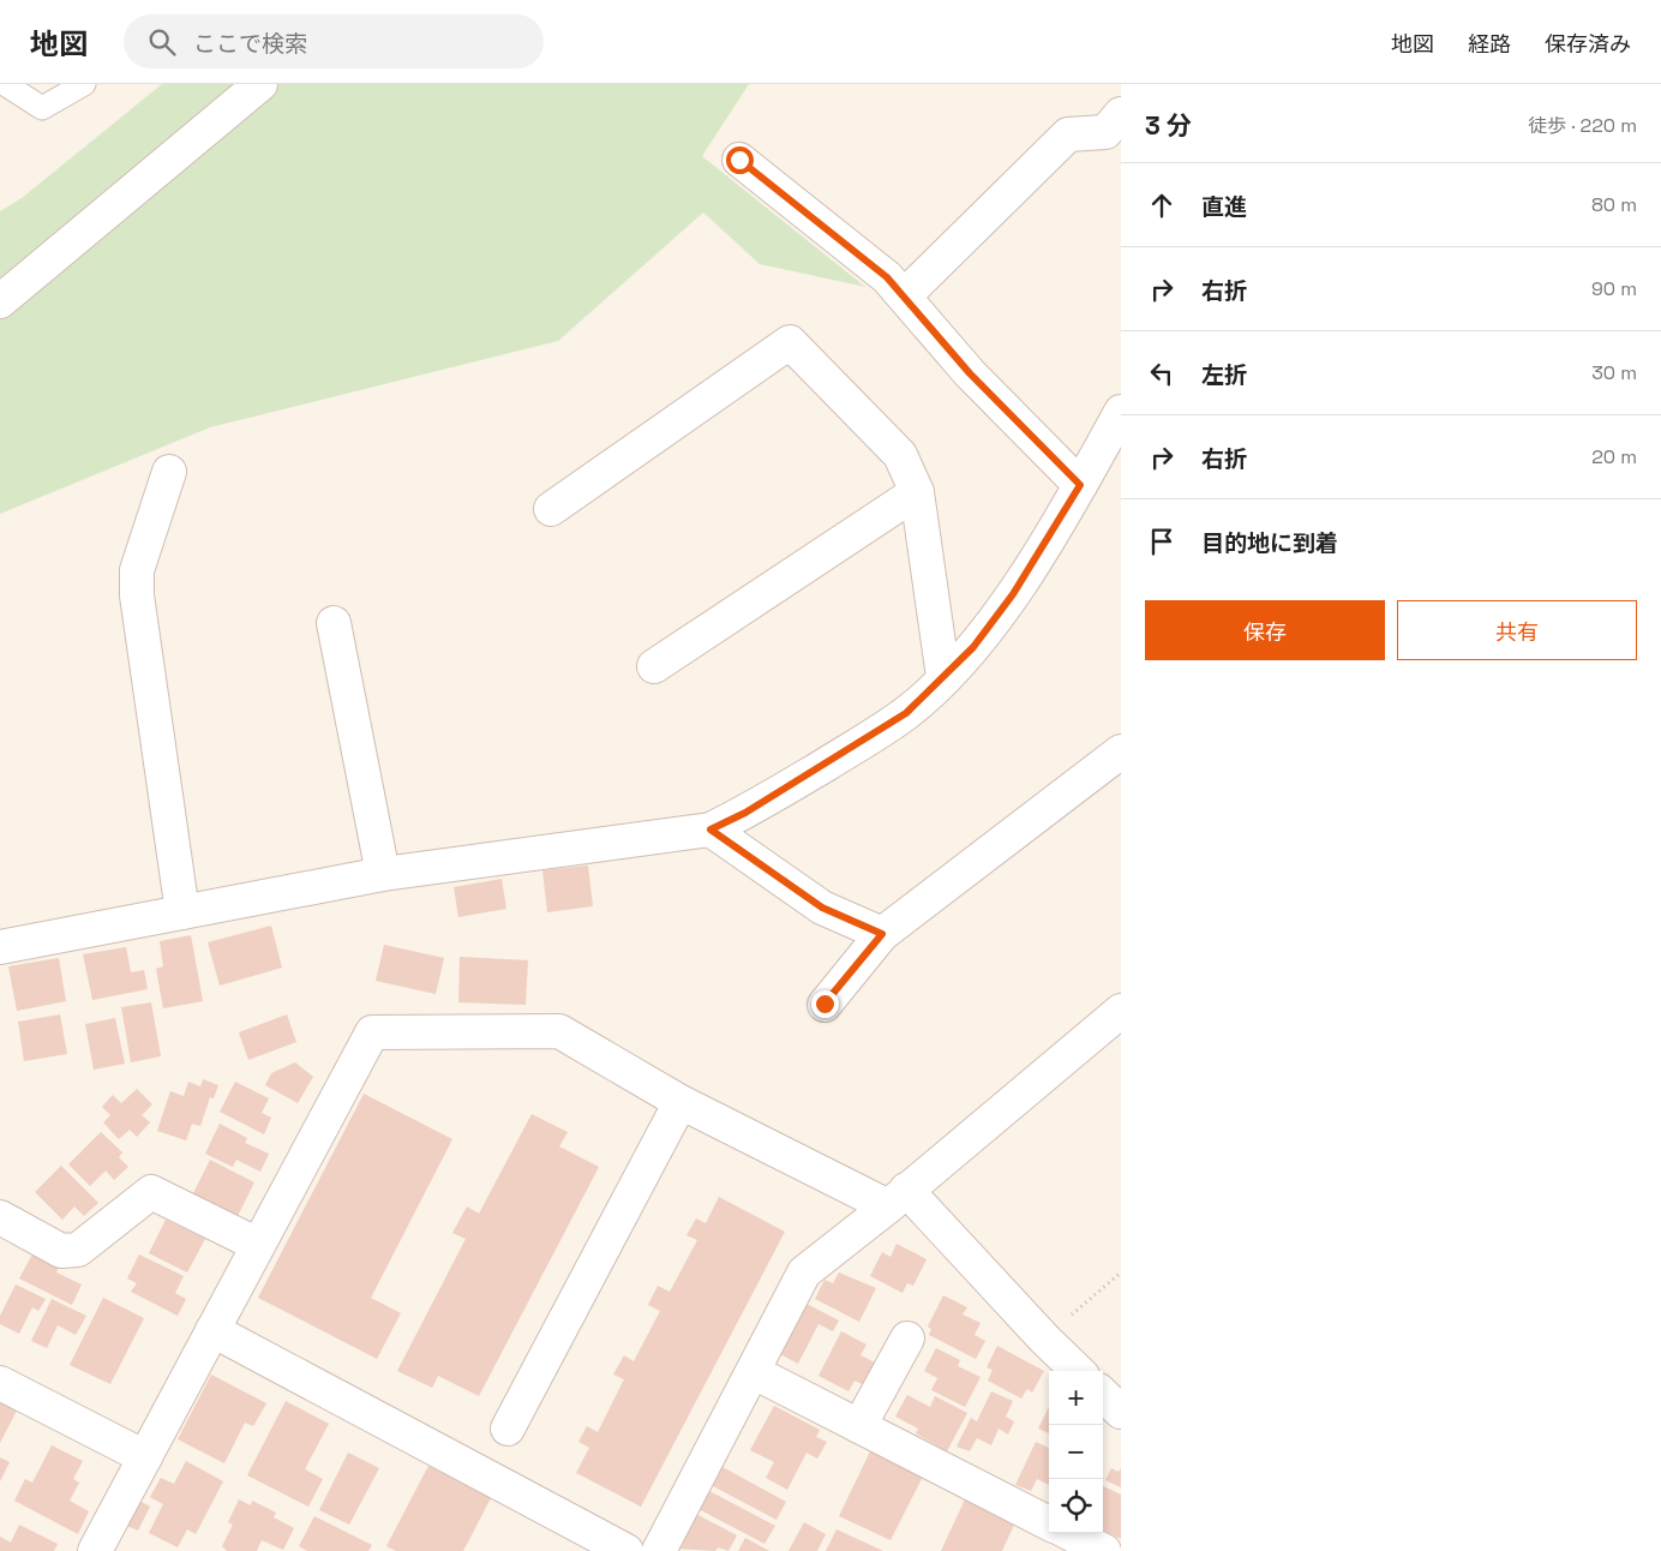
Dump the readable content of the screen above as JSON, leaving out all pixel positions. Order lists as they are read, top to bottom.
{
  "page": {
    "header": "地図",
    "search": "ここで検索",
    "nav": ["地図", "経路", "保存済み"],
    "heading": ["3 分", "徒歩 · 220 m"],
    "list": [
      ["直進", "80 m"],
      ["右折", "90 m"],
      ["左折", "30 m"],
      ["右折", "20 m"],
      "目的地に到着"
    ],
    "buttons": ["保存", "共有"],
    "map_buttons": ["+", "−"]
  }
}
